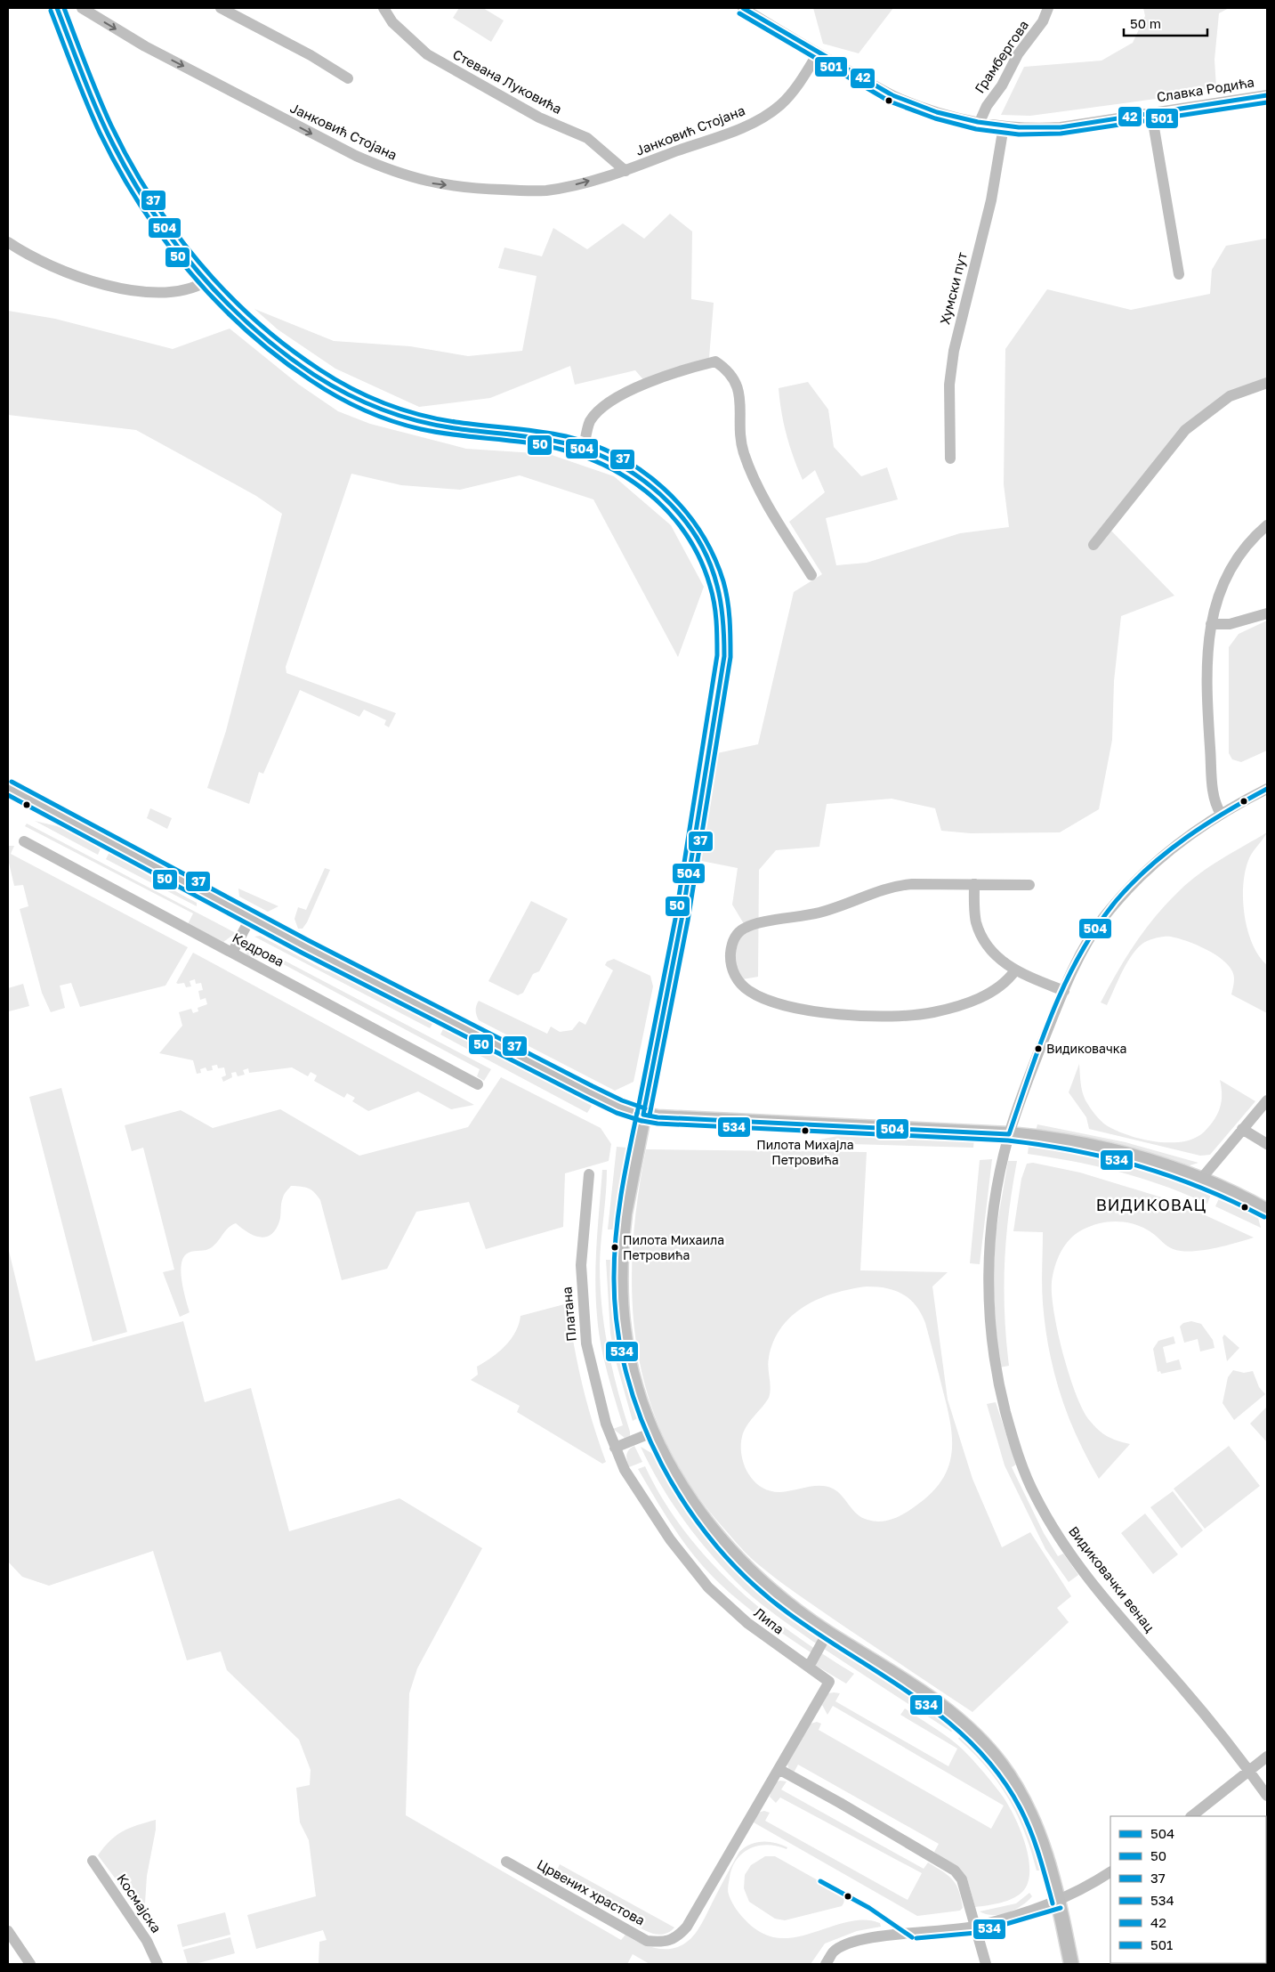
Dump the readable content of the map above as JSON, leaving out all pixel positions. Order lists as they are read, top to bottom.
{
  "streets": {
    "street": [
      "Грамбергова",
      "Стевана Луковића",
      "Славка Родића",
      "Јанковић Стојана",
      "Хумски пут",
      "Кедрова",
      "Платана",
      "Видиковачки венац",
      "Липа",
      "Црвених храстова",
      "Космајска"
    ]
  },
  "crossings": [
    ["Грамбергова", "Славка Родића"],
    ["Стевана Луковића", "Јанковић Стојана"],
    ["Славка Родића", "Јанковић Стојана"],
    ["Славка Родића", "Хумски пут"],
    ["Платана", "Липа"],
    ["Липа", "Црвених храстова"]
  ],
  "one_way": ["Јанковић Стојана"],
  "districts": ["ВИДИКОВАЦ"],
  "places": ["Видиковачка", "Пилота Михајла Петровића", "Пилота Михаила Петровића"],
  "lines": [
    "transit line 504",
    "transit line 37",
    "transit line 42",
    "transit line 50",
    "transit line 501",
    "transit line 534"
  ],
  "legend": [
    "504",
    "50",
    "37",
    "534",
    "42",
    "501"
  ],
  "scale_bar": "50 m"
}
